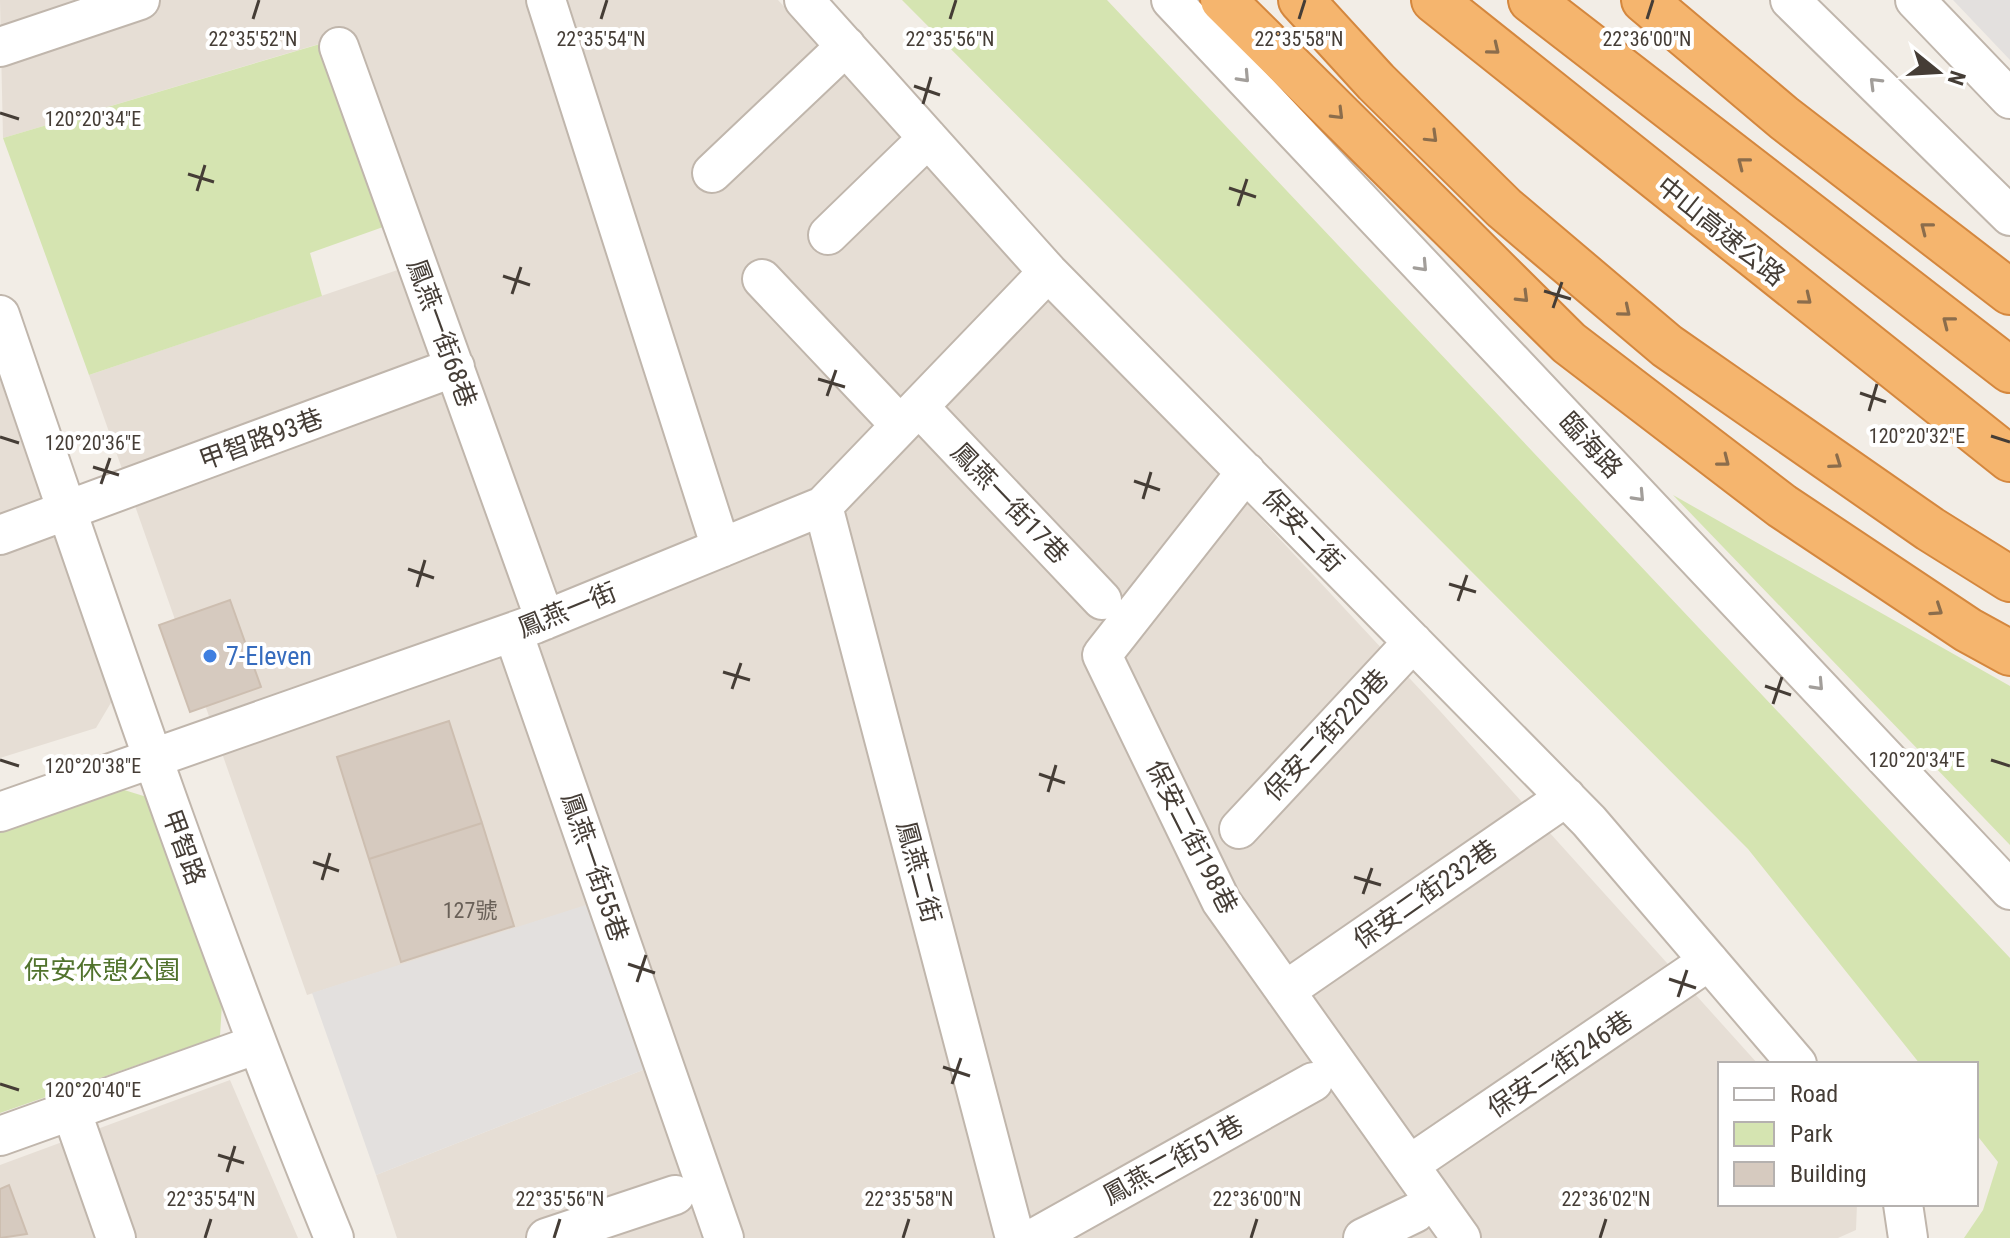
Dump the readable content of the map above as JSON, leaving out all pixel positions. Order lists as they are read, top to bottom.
{
  "streets": {
    "highway": ["中山高速公路"],
    "street": [
      "鳳燕一街68巷",
      "甲智路93巷",
      "臨海路",
      "鳳燕一街17巷",
      "保安二街",
      "鳳燕一街",
      "保安二街220巷",
      "保安二街198巷",
      "甲智路",
      "鳳燕一街55巷",
      "鳳燕二街",
      "保安二街232巷",
      "保安二街246巷",
      "鳳燕二街51巷"
    ]
  },
  "crossings": [
    ["鳳燕一街68巷", "甲智路93巷"],
    ["鳳燕一街68巷", "鳳燕一街"],
    ["鳳燕一街68巷", "鳳燕一街55巷"],
    ["甲智路93巷", "甲智路"],
    ["鳳燕一街17巷", "鳳燕一街"],
    ["保安二街", "鳳燕一街"],
    ["保安二街", "保安二街220巷"],
    ["保安二街", "保安二街198巷"],
    ["保安二街", "保安二街232巷"],
    ["保安二街", "保安二街246巷"],
    ["鳳燕一街", "甲智路"],
    ["鳳燕一街", "鳳燕一街55巷"],
    ["鳳燕一街", "鳳燕二街"],
    ["保安二街198巷", "保安二街232巷"],
    ["保安二街198巷", "保安二街246巷"]
  ],
  "one_way": ["臨海路"],
  "parks": ["保安休憩公園"],
  "places": ["7-Eleven"],
  "house_numbers": ["127號"],
  "legend": ["Road", "Park", "Building"],
  "north": "right",
  "coordinates": [
    "22°35'52\"N",
    "22°35'54\"N",
    "22°35'56\"N",
    "22°35'58\"N",
    "22°36'00\"N",
    "120°20'34\"E",
    "120°20'32\"E",
    "120°20'36\"E",
    "120°20'38\"E",
    "120°20'40\"E",
    "22°36'02\"N"
  ]
}
